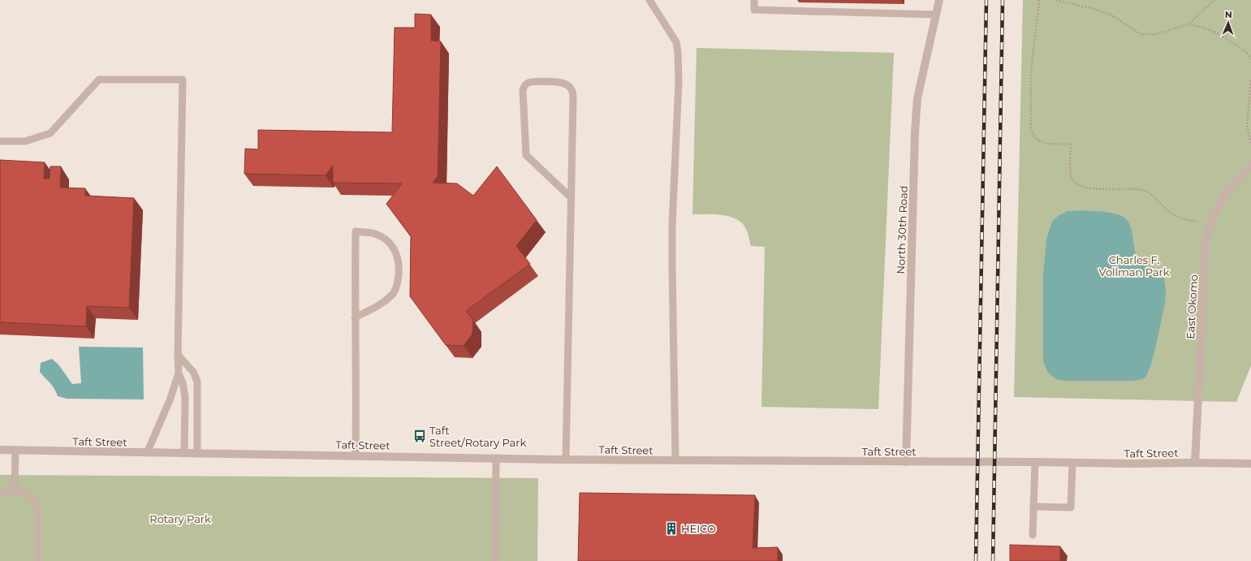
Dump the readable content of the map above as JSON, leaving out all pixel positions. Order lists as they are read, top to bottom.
{
  "streets": {
    "street": ["North 30th Road", "East Okomo", "Taft Street"]
  },
  "crossings": [
    ["North 30th Road", "Taft Street"],
    ["East Okomo", "Taft Street"]
  ],
  "parks": ["Charles F. Vollman Park", "Rotary Park"],
  "places": {
    "bus stop": ["Taft Street/Rotary Park"],
    "building": ["HEICO"]
  },
  "north": "top"
}
